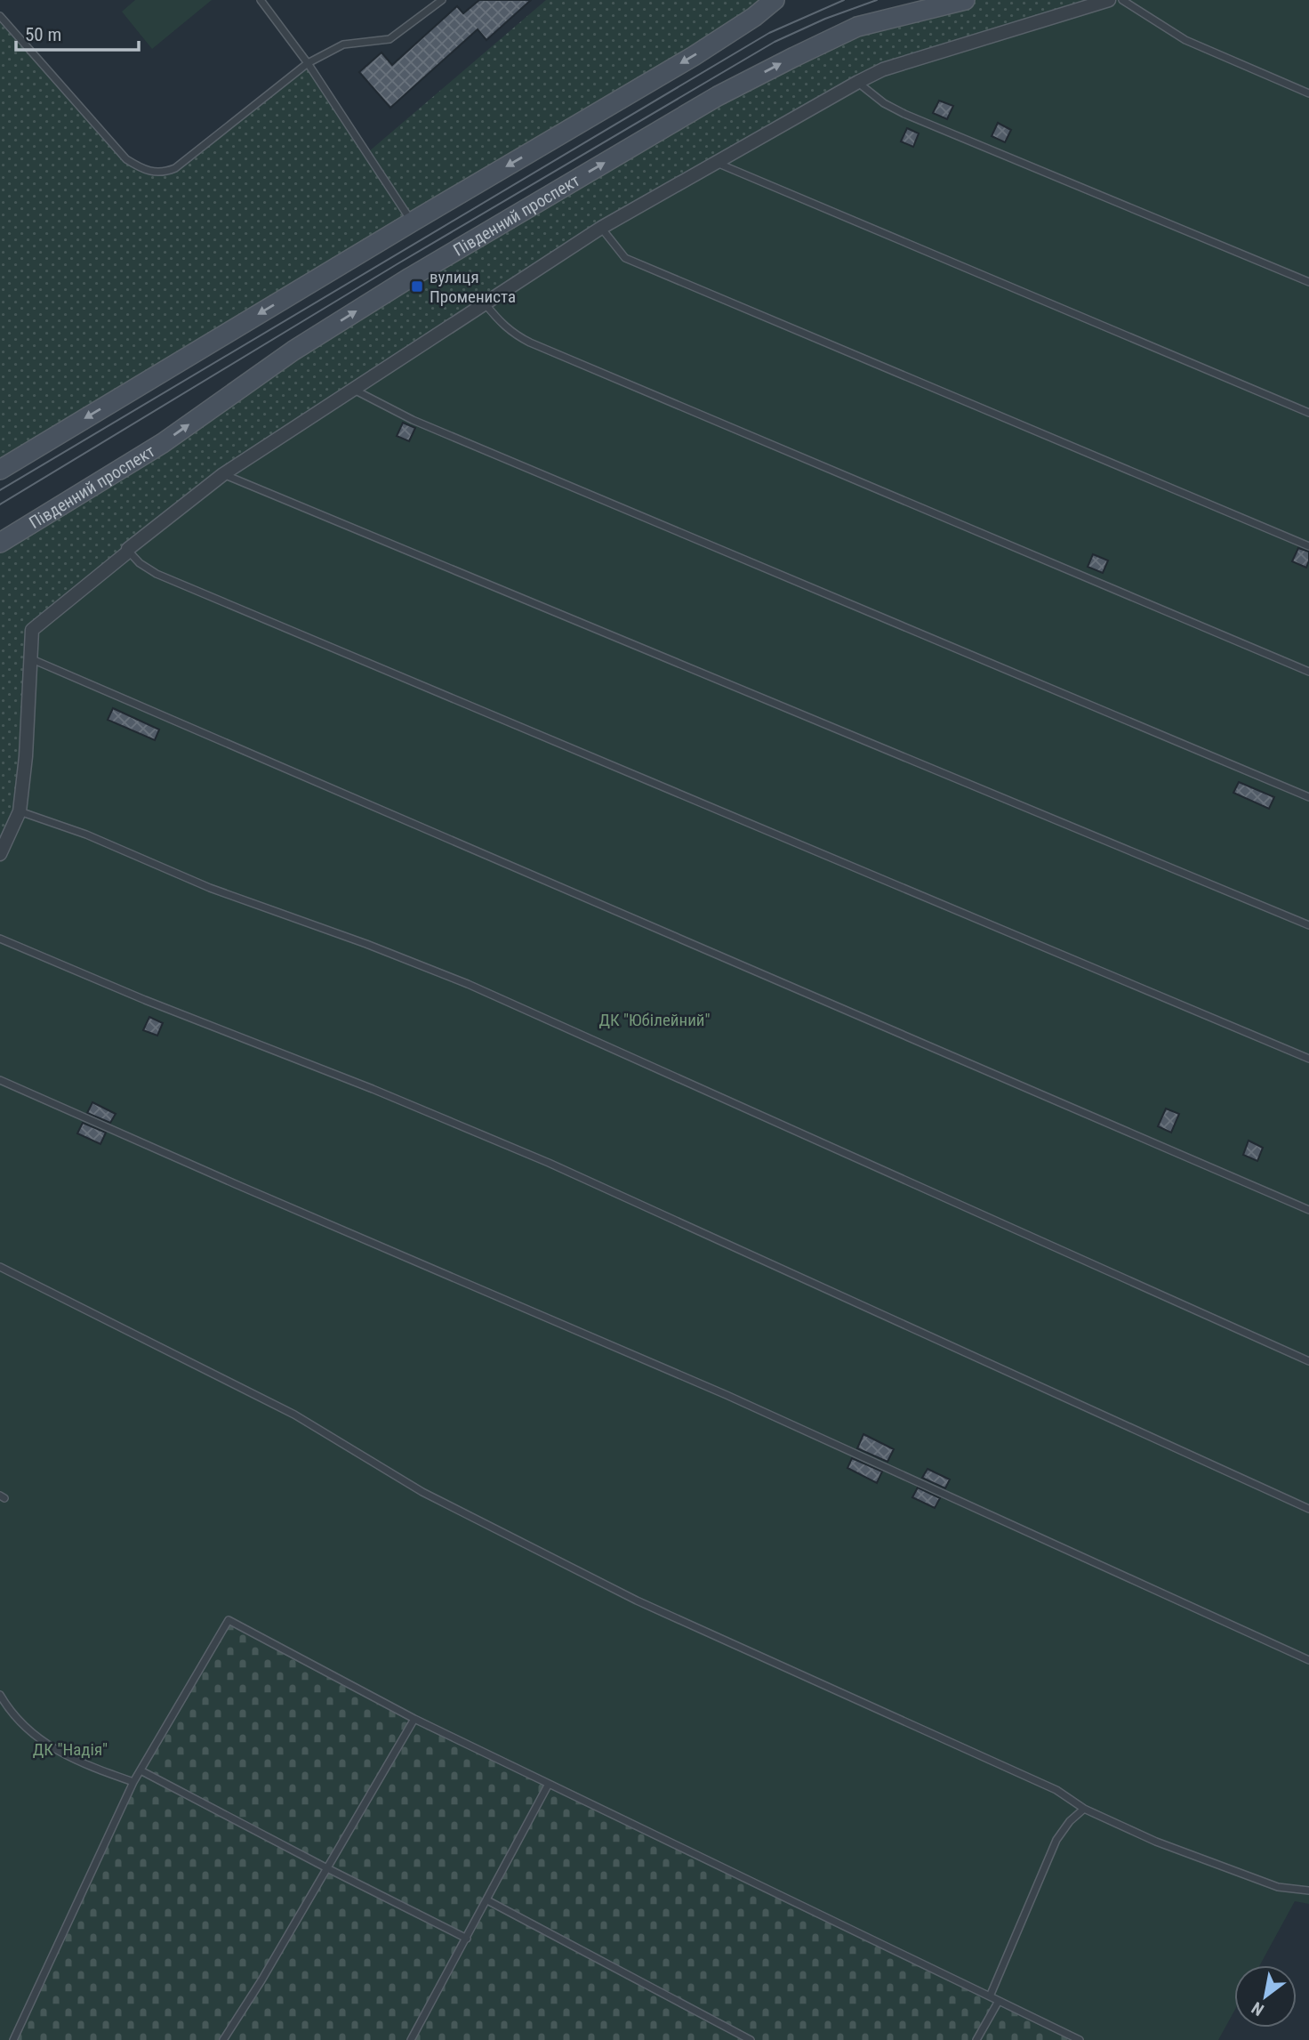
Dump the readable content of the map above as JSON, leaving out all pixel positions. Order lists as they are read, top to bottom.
{
  "streets": {
    "main road": ["Південний проспект"]
  },
  "parks": ["ДК \"Юбілейний\"", "ДК \"Надія\""],
  "places": {
    "transit": ["вулиця Промениста"]
  },
  "scale_bar": "50 m",
  "north": "bottom left"
}
